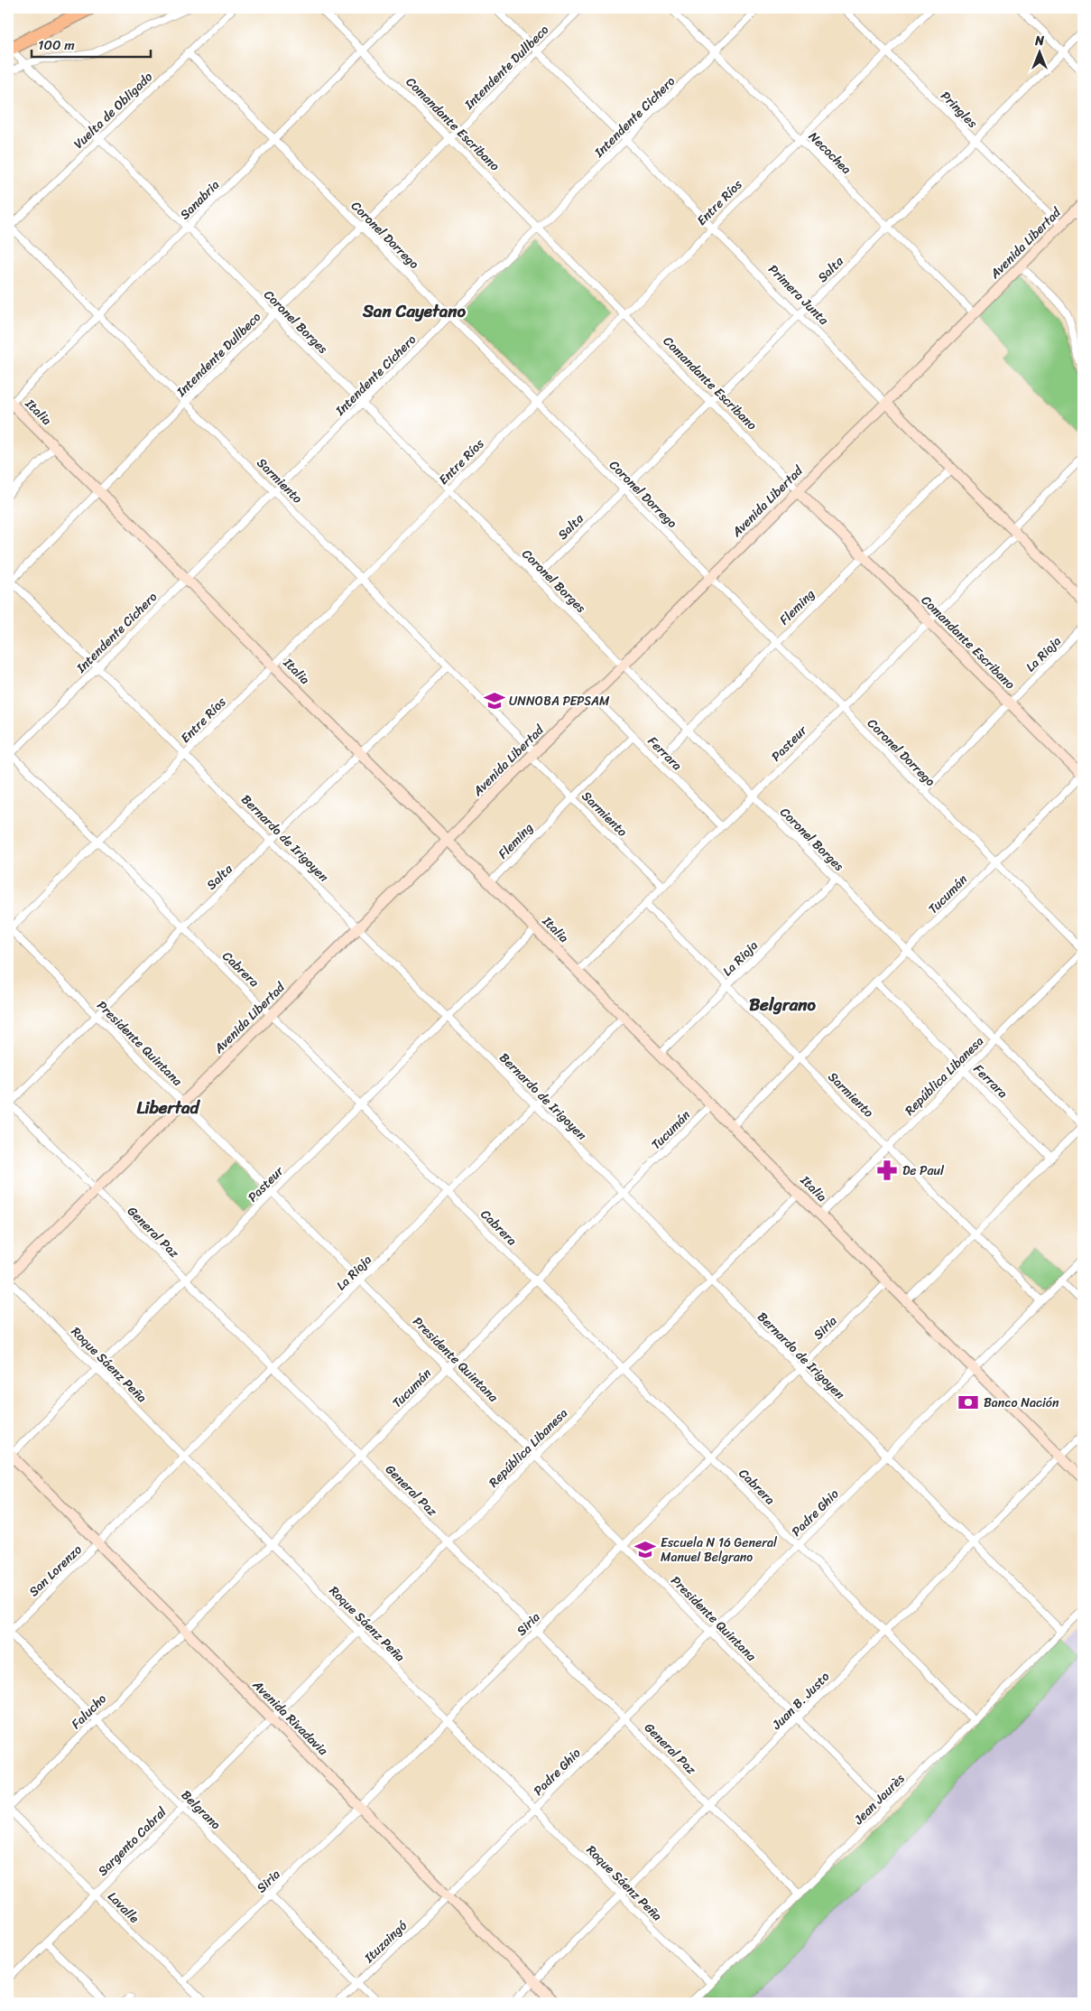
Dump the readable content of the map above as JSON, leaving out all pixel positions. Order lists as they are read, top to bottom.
{
  "streets": {
    "main road": [
      "Comandante Escribano",
      "Avenida Libertad",
      "Primera Junta",
      "Italia",
      "Avenida Rivadavia"
    ],
    "street": [
      "Intendente Dullbeco",
      "Pringles",
      "Vuelta de Obligado",
      "Intendente Cichero",
      "Necochea",
      "Sanabria",
      "Entre Ríos",
      "Coronel Dorrego",
      "Salta",
      "Coronel Borges",
      "Sarmiento",
      "Fleming",
      "La Rioja",
      "Pasteur",
      "Ferrara",
      "Bernardo de Irigoyen",
      "Tucumán",
      "Cabrera",
      "Presidente Quintana",
      "República Libanesa",
      "General Paz",
      "Siria",
      "Roque Sáenz Peña",
      "Padre Ghio",
      "San Lorenzo",
      "Juan B. Justo",
      "Falucho",
      "Jean Jaurès",
      "Belgrano",
      "Sargento Cabral",
      "Lavalle",
      "Ituzaingó"
    ]
  },
  "crossings": [
    ["Intendente Dullbeco", "Comandante Escribano"],
    ["Intendente Dullbeco", "Coronel Dorrego"],
    ["Intendente Dullbeco", "Primera Junta"],
    ["Intendente Dullbeco", "Coronel Borges"],
    ["Intendente Dullbeco", "Italia"],
    ["Intendente Dullbeco", "Sarmiento"],
    ["Intendente Dullbeco", "Bernardo de Irigoyen"],
    ["Pringles", "Entre Ríos"],
    ["Pringles", "Avenida Libertad"],
    ["Pringles", "Salta"],
    ["Vuelta de Obligado", "Coronel Dorrego"],
    ["Vuelta de Obligado", "Coronel Borges"],
    ["Vuelta de Obligado", "Sarmiento"],
    ["Intendente Cichero", "Comandante Escribano"],
    ["Intendente Cichero", "Necochea"],
    ["Intendente Cichero", "Coronel Dorrego"],
    ["Intendente Cichero", "Primera Junta"],
    ["Intendente Cichero", "Coronel Borges"],
    ["Intendente Cichero", "Italia"],
    ["Intendente Cichero", "Sarmiento"],
    ["Intendente Cichero", "Bernardo de Irigoyen"],
    ["Intendente Cichero", "Cabrera"],
    ["Comandante Escribano", "Sanabria"],
    ["Comandante Escribano", "Entre Ríos"],
    ["Comandante Escribano", "Avenida Libertad"],
    ["Comandante Escribano", "Salta"],
    ["Comandante Escribano", "Fleming"],
    ["Comandante Escribano", "La Rioja"],
    ["Comandante Escribano", "Pasteur"],
    ["Comandante Escribano", "Tucumán"],
    ["Necochea", "Entre Ríos"],
    ["Necochea", "Avenida Libertad"],
    ["Necochea", "Salta"],
    ["Sanabria", "Coronel Dorrego"],
    ["Sanabria", "Coronel Borges"],
    ["Sanabria", "Italia"],
    ["Sanabria", "Sarmiento"],
    ["Entre Ríos", "Coronel Dorrego"],
    ["Entre Ríos", "Primera Junta"],
    ["Entre Ríos", "Coronel Borges"],
    ["Entre Ríos", "Italia"],
    ["Entre Ríos", "Sarmiento"],
    ["Entre Ríos", "Bernardo de Irigoyen"],
    ["Entre Ríos", "Cabrera"],
    ["Entre Ríos", "Presidente Quintana"],
    ["Coronel Dorrego", "Avenida Libertad"],
    ["Coronel Dorrego", "Salta"],
    ["Coronel Dorrego", "Fleming"],
    ["Coronel Dorrego", "La Rioja"],
    ["Coronel Dorrego", "Pasteur"],
    ["Coronel Dorrego", "Tucumán"],
    ["Coronel Dorrego", "República Libanesa"],
    ["Avenida Libertad", "Primera Junta"],
    ["Avenida Libertad", "Coronel Borges"],
    ["Avenida Libertad", "Italia"],
    ["Avenida Libertad", "Sarmiento"],
    ["Avenida Libertad", "Ferrara"],
    ["Avenida Libertad", "Bernardo de Irigoyen"],
    ["Avenida Libertad", "Cabrera"],
    ["Avenida Libertad", "Presidente Quintana"],
    ["Avenida Libertad", "General Paz"],
    ["Avenida Libertad", "Roque Sáenz Peña"],
    ["Salta", "Primera Junta"],
    ["Salta", "Coronel Borges"],
    ["Salta", "Italia"],
    ["Salta", "Sarmiento"],
    ["Salta", "Bernardo de Irigoyen"],
    ["Salta", "Cabrera"],
    ["Salta", "Presidente Quintana"],
    ["Salta", "General Paz"],
    ["Primera Junta", "Fleming"],
    ["Primera Junta", "Pasteur"],
    ["Coronel Borges", "Fleming"],
    ["Coronel Borges", "La Rioja"],
    ["Coronel Borges", "Pasteur"],
    ["Coronel Borges", "Tucumán"],
    ["Coronel Borges", "República Libanesa"],
    ["Italia", "Fleming"],
    ["Italia", "La Rioja"],
    ["Italia", "Pasteur"],
    ["Italia", "Tucumán"],
    ["Italia", "República Libanesa"],
    ["Italia", "Siria"],
    ["Italia", "Padre Ghio"],
    ["Italia", "Juan B. Justo"],
    ["Sarmiento", "Fleming"],
    ["Sarmiento", "La Rioja"],
    ["Sarmiento", "Pasteur"],
    ["Sarmiento", "Tucumán"],
    ["Sarmiento", "República Libanesa"],
    ["Sarmiento", "Padre Ghio"],
    ["Fleming", "Ferrara"],
    ["La Rioja", "Bernardo de Irigoyen"],
    ["La Rioja", "Cabrera"],
    ["La Rioja", "Presidente Quintana"],
    ["La Rioja", "General Paz"],
    ["La Rioja", "Roque Sáenz Peña"],
    ["La Rioja", "San Lorenzo"],
    ["La Rioja", "Avenida Rivadavia"],
    ["Pasteur", "Ferrara"],
    ["Pasteur", "Bernardo de Irigoyen"],
    ["Pasteur", "Cabrera"],
    ["Pasteur", "Presidente Quintana"],
    ["Pasteur", "General Paz"],
    ["Pasteur", "Roque Sáenz Peña"],
    ["Pasteur", "Avenida Rivadavia"],
    ["Ferrara", "Tucumán"],
    ["Ferrara", "República Libanesa"],
    ["Bernardo de Irigoyen", "Tucumán"],
    ["Bernardo de Irigoyen", "República Libanesa"],
    ["Bernardo de Irigoyen", "Siria"],
    ["Bernardo de Irigoyen", "Padre Ghio"],
    ["Bernardo de Irigoyen", "Juan B. Justo"],
    ["Bernardo de Irigoyen", "Jean Jaurès"],
    ["Tucumán", "Cabrera"],
    ["Tucumán", "Presidente Quintana"],
    ["Tucumán", "General Paz"],
    ["Tucumán", "Roque Sáenz Peña"],
    ["Tucumán", "Falucho"],
    ["Tucumán", "Avenida Rivadavia"],
    ["Cabrera", "República Libanesa"],
    ["Cabrera", "Siria"],
    ["Cabrera", "Padre Ghio"],
    ["Cabrera", "Juan B. Justo"],
    ["Cabrera", "Jean Jaurès"],
    ["Presidente Quintana", "República Libanesa"],
    ["Presidente Quintana", "Siria"],
    ["Presidente Quintana", "Padre Ghio"],
    ["Presidente Quintana", "Juan B. Justo"],
    ["Presidente Quintana", "Jean Jaurès"],
    ["República Libanesa", "General Paz"],
    ["República Libanesa", "Roque Sáenz Peña"],
    ["República Libanesa", "Avenida Rivadavia"],
    ["República Libanesa", "Sargento Cabral"],
    ["General Paz", "Siria"],
    ["General Paz", "Padre Ghio"],
    ["General Paz", "Juan B. Justo"],
    ["General Paz", "Jean Jaurès"],
    ["Siria", "Roque Sáenz Peña"],
    ["Siria", "Avenida Rivadavia"],
    ["Siria", "Belgrano"],
    ["Siria", "Lavalle"],
    ["Roque Sáenz Peña", "Padre Ghio"],
    ["Roque Sáenz Peña", "Juan B. Justo"],
    ["Roque Sáenz Peña", "Jean Jaurès"],
    ["Padre Ghio", "Avenida Rivadavia"],
    ["Padre Ghio", "Ituzaingó"],
    ["San Lorenzo", "Avenida Rivadavia"],
    ["San Lorenzo", "Belgrano"],
    ["Juan B. Justo", "Avenida Rivadavia"],
    ["Falucho", "Avenida Rivadavia"],
    ["Falucho", "Belgrano"],
    ["Falucho", "Lavalle"],
    ["Avenida Rivadavia", "Sargento Cabral"],
    ["Avenida Rivadavia", "Ituzaingó"],
    ["Belgrano", "Sargento Cabral"],
    ["Belgrano", "Ituzaingó"],
    ["Sargento Cabral", "Lavalle"]
  ],
  "districts": ["San Cayetano", "Belgrano", "Libertad"],
  "places": {
    "school or university": ["UNNOBA PEPSAM", "Escuela N 16 General Manuel Belgrano"],
    "pharmacy": ["De Paul"],
    "bank": ["Banco Nación"]
  },
  "scale_bar": "100 m",
  "north": "top"
}
